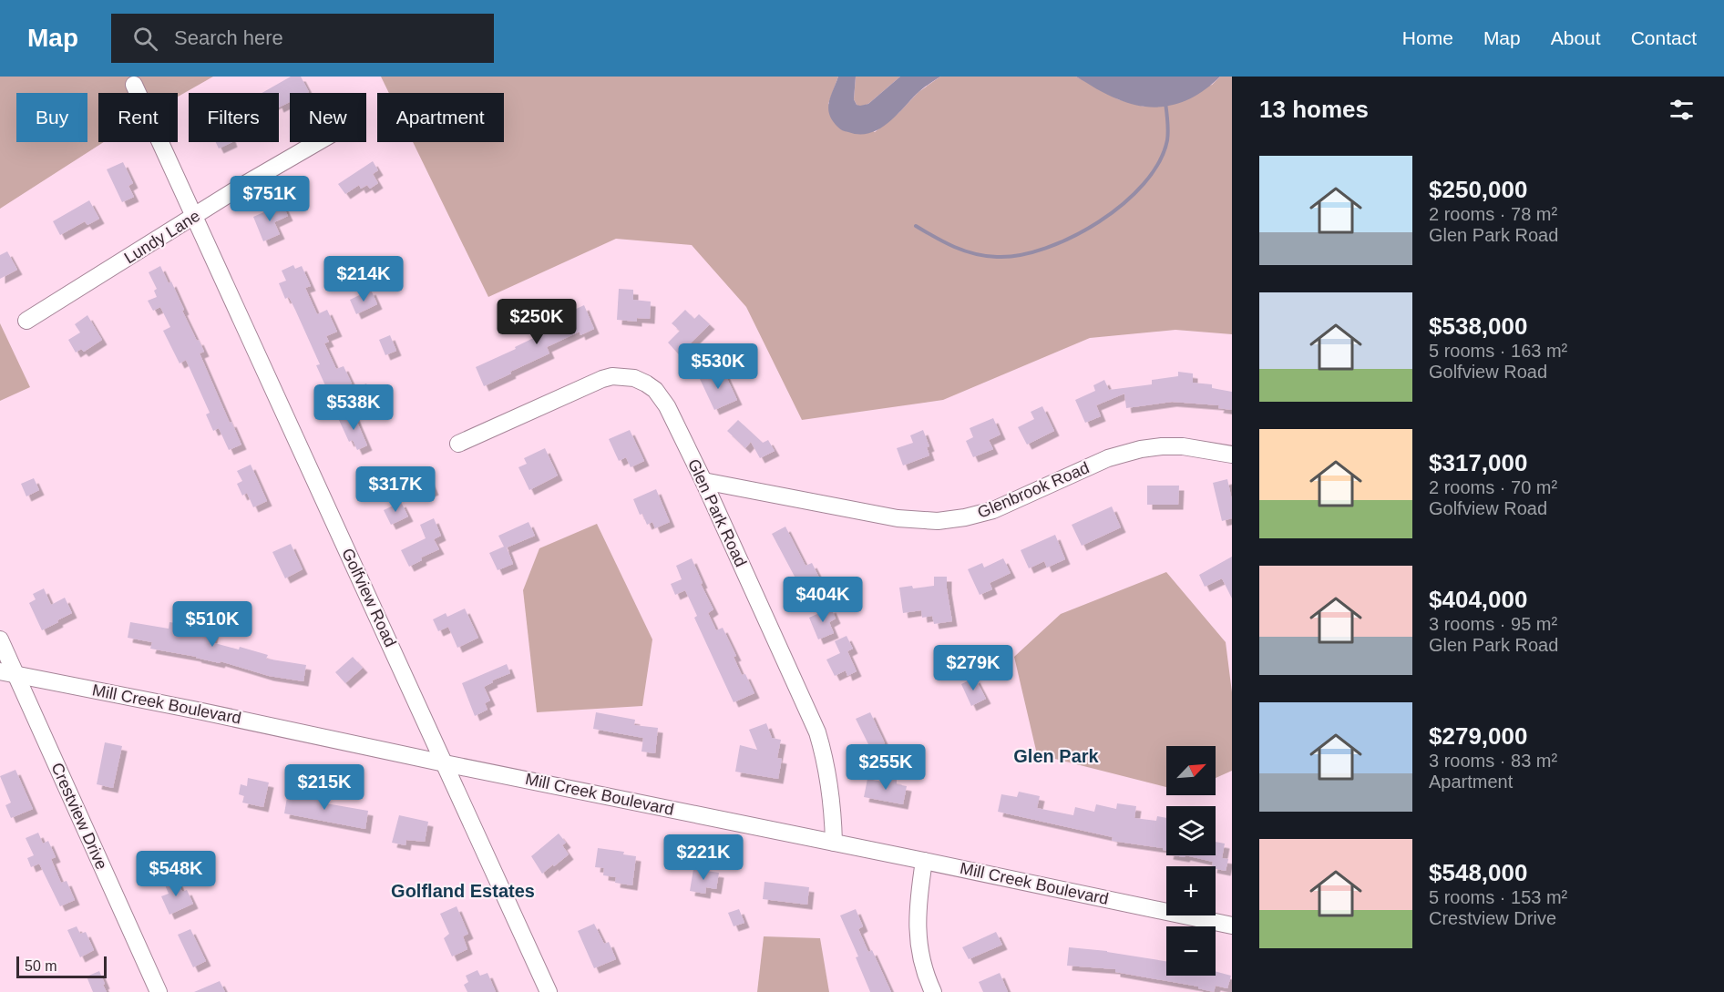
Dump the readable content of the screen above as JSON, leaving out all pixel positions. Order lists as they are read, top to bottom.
{
  "streets": {
    "street": [
      "Lundy Lane",
      "Glenbrook Road",
      "Glen Park Road",
      "Golfview Road",
      "Mill Creek Boulevard",
      "Crestview Drive"
    ]
  },
  "crossings": [
    ["Lundy Lane", "Golfview Road"],
    ["Glenbrook Road", "Glen Park Road"],
    ["Glen Park Road", "Mill Creek Boulevard"],
    ["Golfview Road", "Mill Creek Boulevard"],
    ["Mill Creek Boulevard", "Crestview Drive"]
  ],
  "districts": ["Glen Park", "Golfland Estates"],
  "scale_bar": "50 m",
  "north": "top right",
  "page": {
    "header": "Map",
    "search": "Search here",
    "nav": [
      "Home",
      "Map",
      "About",
      "Contact"
    ],
    "heading": "13 homes",
    "chip": [
      "Buy",
      "Rent",
      "Filters",
      "New",
      "Apartment"
    ],
    "list": [
      {
        "name": "$250,000",
        "note": "2 rooms · 78 m² · Glen Park Road"
      },
      {
        "name": "$538,000",
        "note": "5 rooms · 163 m² · Golfview Road"
      },
      {
        "name": "$317,000",
        "note": "2 rooms · 70 m² · Golfview Road"
      },
      {
        "name": "$404,000",
        "note": "3 rooms · 95 m² · Glen Park Road"
      },
      {
        "name": "$279,000",
        "note": "3 rooms · 83 m² · Apartment"
      },
      {
        "name": "$548,000",
        "note": "5 rooms · 153 m² · Crestview Drive"
      }
    ],
    "price": [
      "$751K",
      "$214K",
      "$250K",
      "$530K",
      "$538K",
      "$317K",
      "$404K",
      "$510K",
      "$279K",
      "$255K",
      "$215K",
      "$221K",
      "$548K"
    ],
    "map_buttons": ["+", "−"],
    "scale": "50 m"
  }
}
